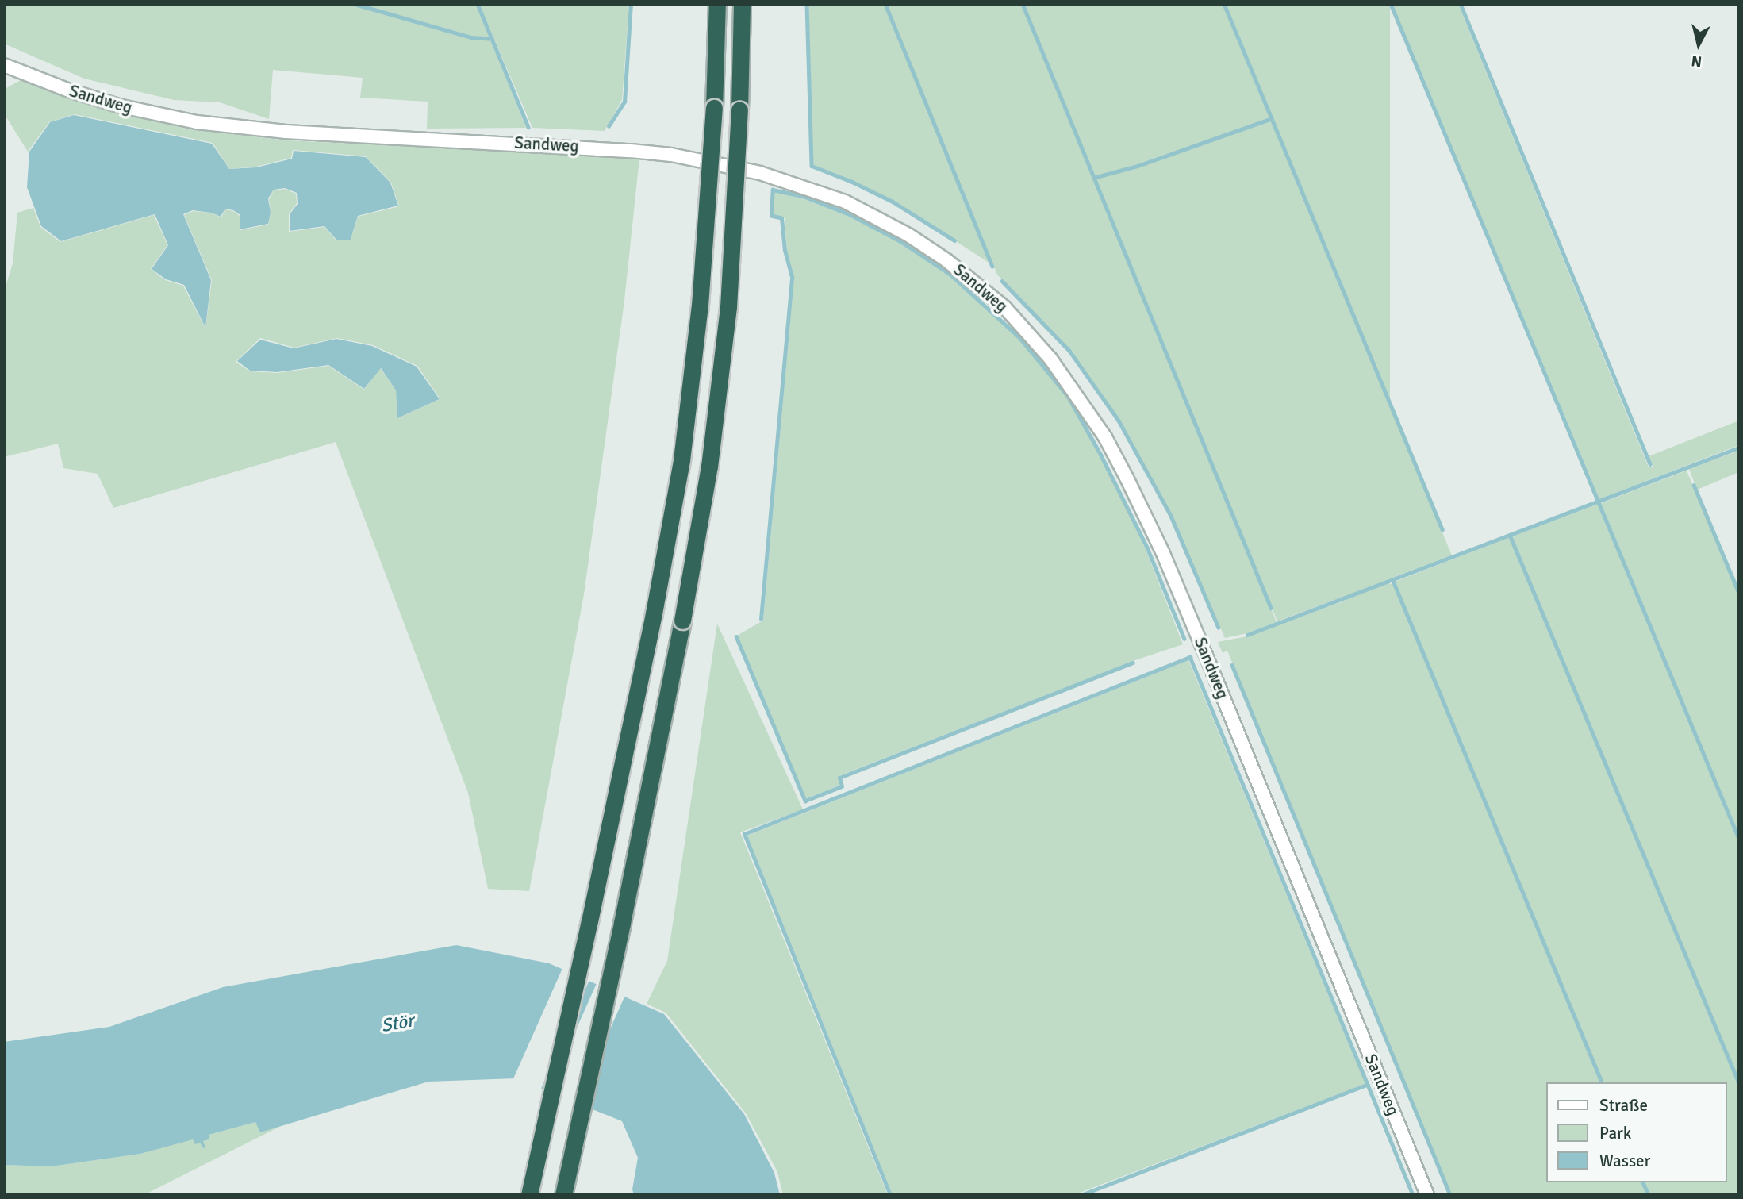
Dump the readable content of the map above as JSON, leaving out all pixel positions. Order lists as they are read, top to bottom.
{
  "streets": {
    "street": ["Sandweg"]
  },
  "water": ["Stör"],
  "legend": ["Straße", "Park", "Wasser"],
  "north": "bottom"
}
